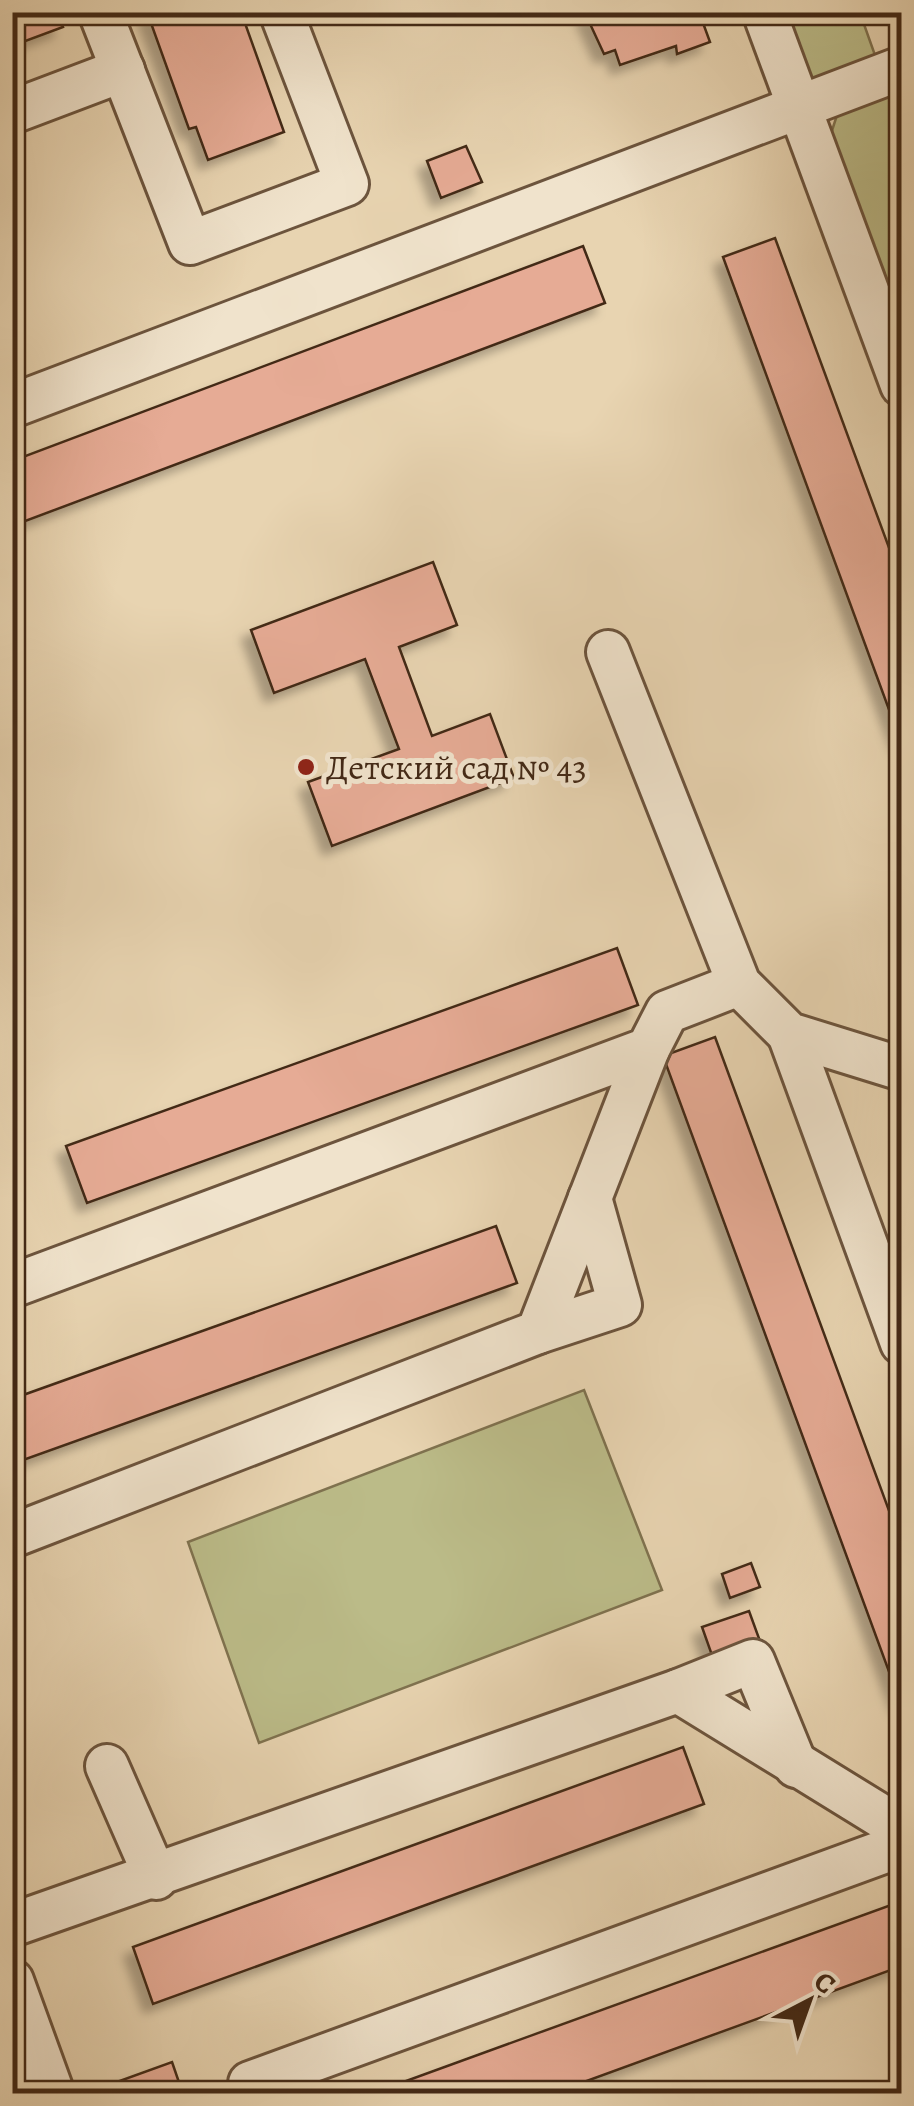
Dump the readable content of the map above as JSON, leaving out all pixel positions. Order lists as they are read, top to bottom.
{
  "places": ["Детский сад № 43"],
  "north": "top right"
}
